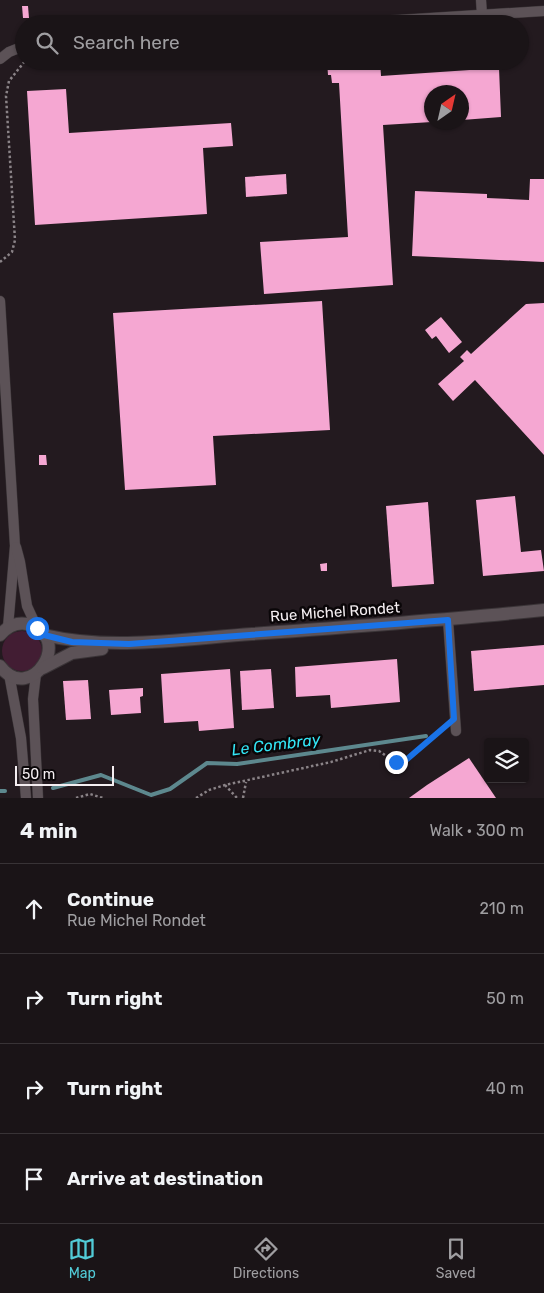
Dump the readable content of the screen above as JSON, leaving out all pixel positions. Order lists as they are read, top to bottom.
{
  "streets": {
    "street": ["Rue Michel Rondet"]
  },
  "water": ["Le Combray"],
  "scale_bar": "50 m",
  "north": "top right",
  "page": {
    "search": "Search here",
    "scale": "50 m",
    "heading": ["4 min", "Walk · 300 m"],
    "list": [
      ["Continue", "Rue Michel Rondet", "210 m"],
      ["Turn right", "50 m"],
      ["Turn right", "40 m"],
      "Arrive at destination"
    ],
    "nav": ["Map", "Directions", "Saved"]
  }
}
